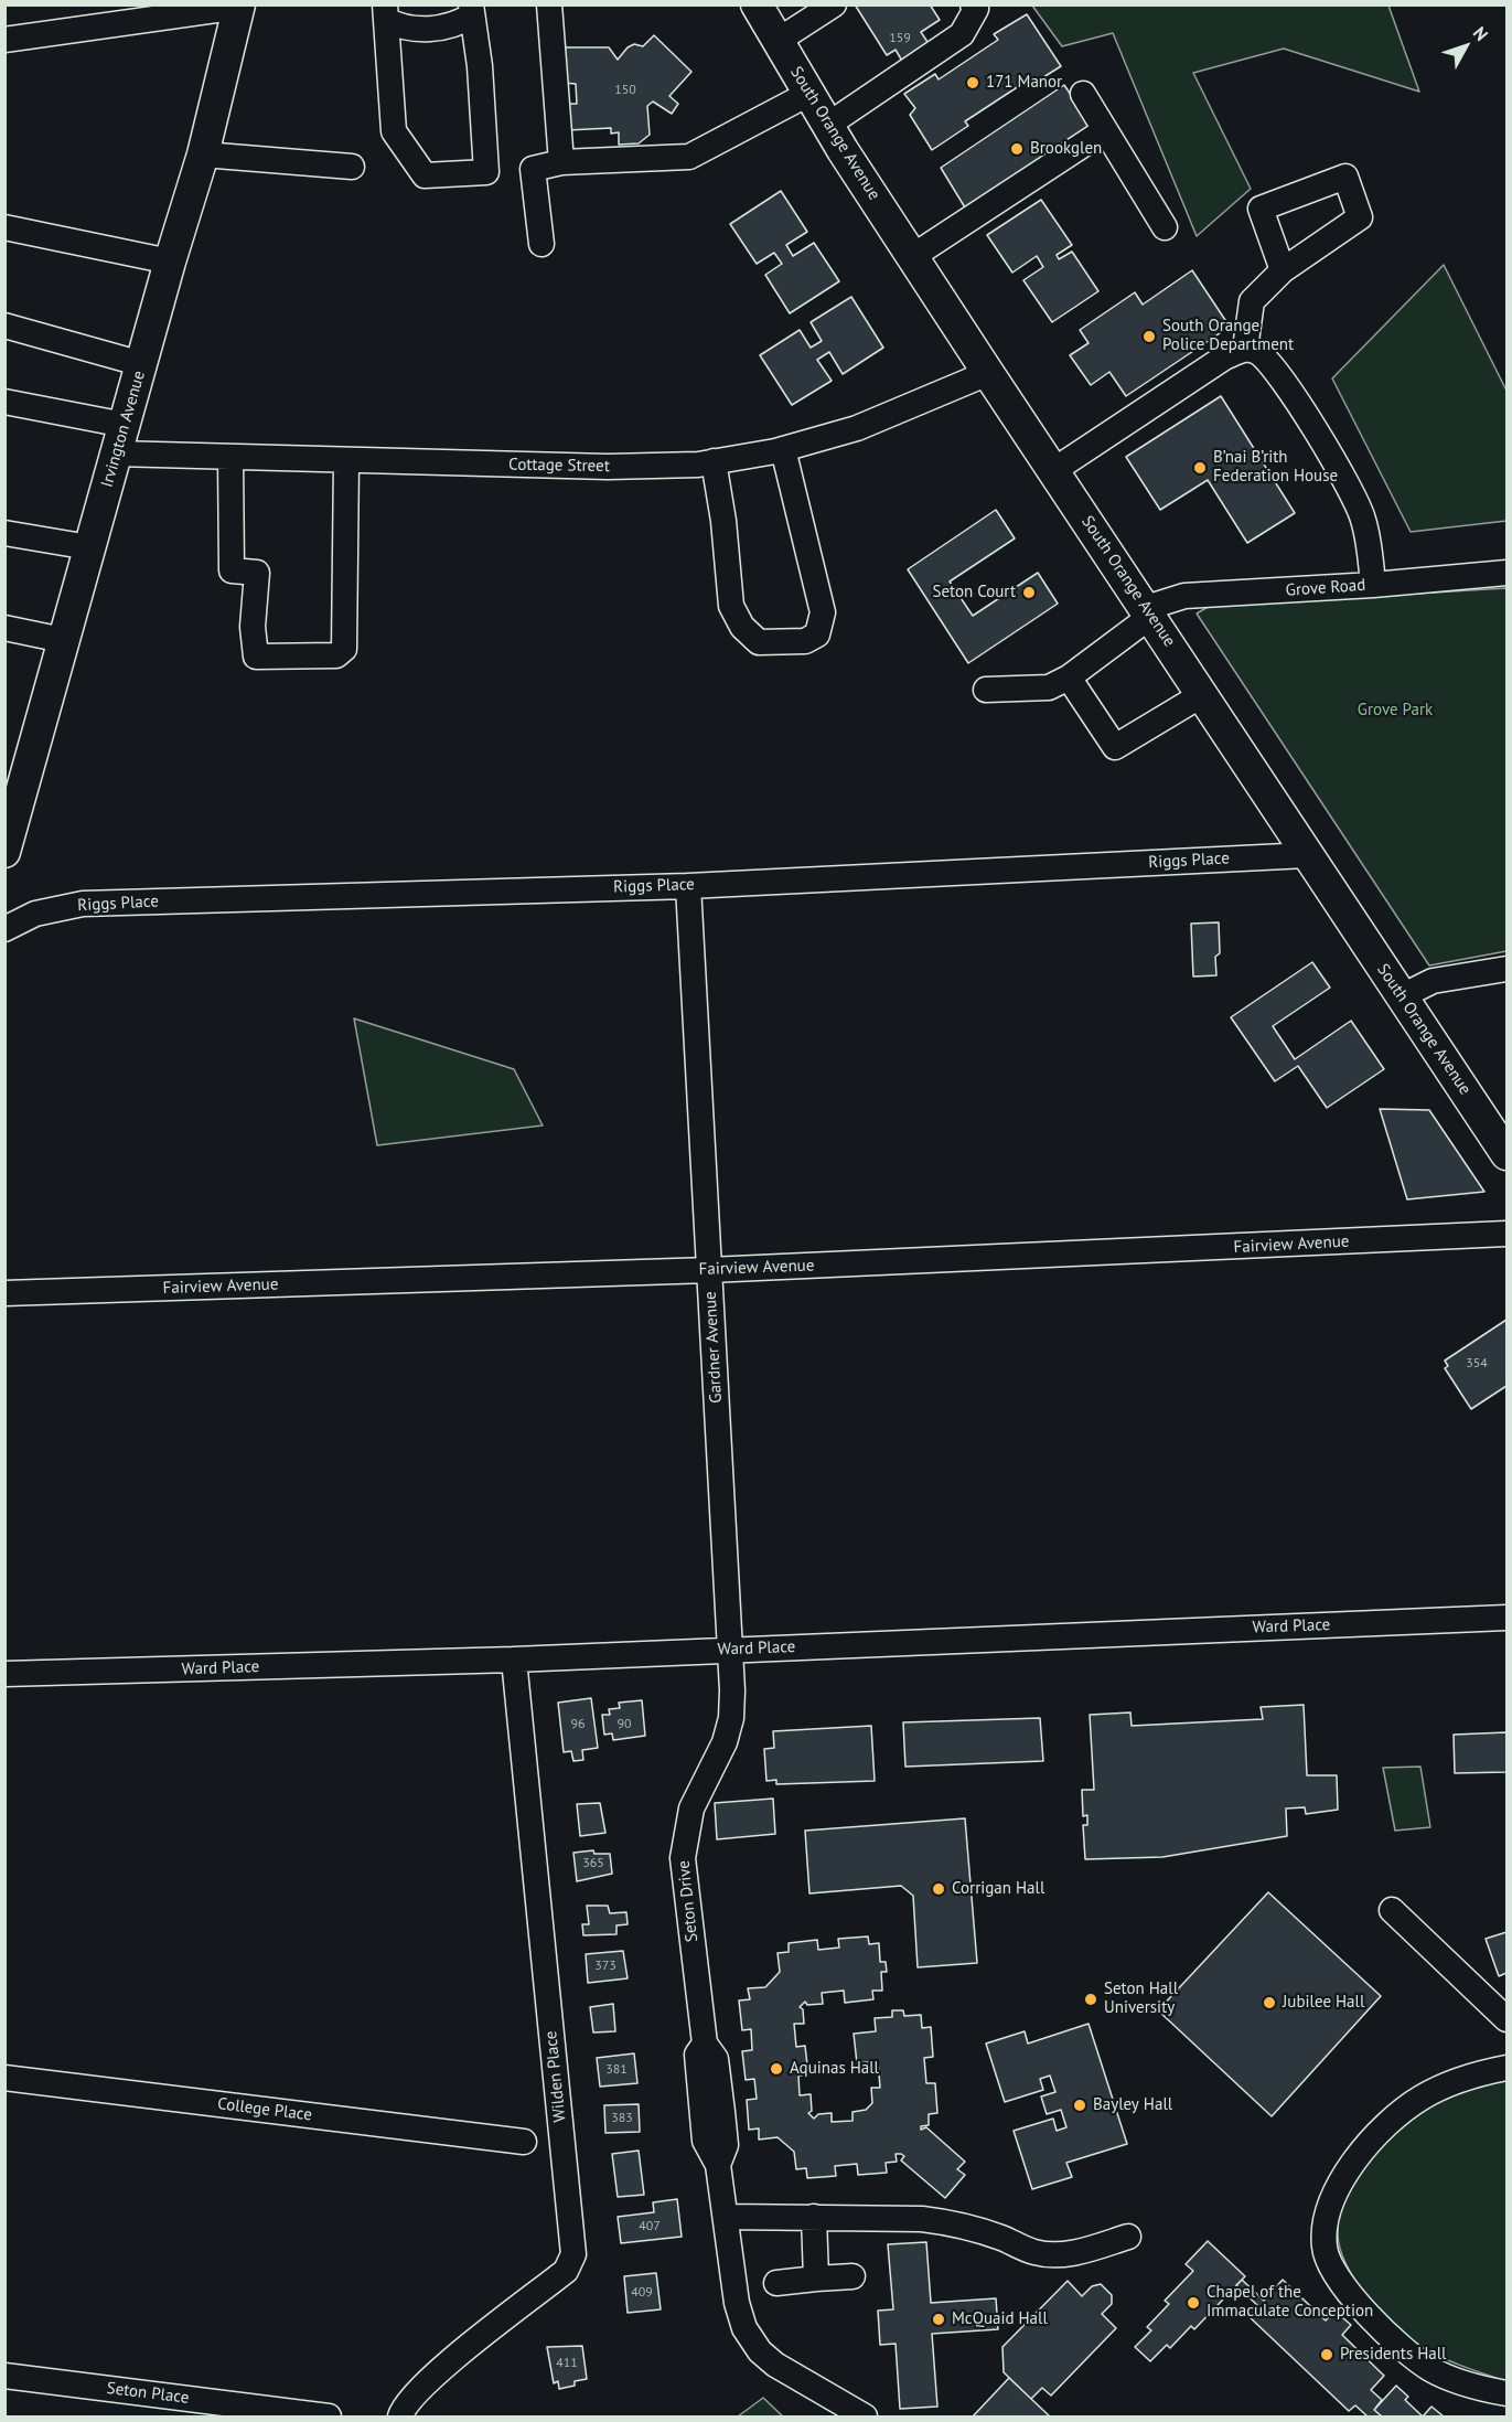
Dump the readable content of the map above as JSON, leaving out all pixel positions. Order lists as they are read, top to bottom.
{
  "streets": {
    "main road": ["South Orange Avenue", "Irvington Avenue"],
    "street": [
      "Cottage Street",
      "Grove Road",
      "Riggs Place",
      "Fairview Avenue",
      "Gardner Avenue",
      "Ward Place",
      "Seton Drive",
      "Wilden Place",
      "College Place",
      "Seton Place"
    ]
  },
  "crossings": [
    ["South Orange Avenue", "Cottage Street"],
    ["South Orange Avenue", "Grove Road"],
    ["South Orange Avenue", "Riggs Place"],
    ["Irvington Avenue", "Cottage Street"],
    ["Riggs Place", "Gardner Avenue"],
    ["Fairview Avenue", "Gardner Avenue"],
    ["Gardner Avenue", "Ward Place"],
    ["Gardner Avenue", "Seton Drive"],
    ["Ward Place", "Seton Drive"],
    ["Ward Place", "Wilden Place"]
  ],
  "parks": ["Grove Park"],
  "places": [
    "171 Manor",
    "Brookglen",
    "South Orange Police Department",
    "B’nai B’rith Federation House",
    "Seton Court",
    "Corrigan Hall",
    "Seton Hall University",
    "Jubilee Hall",
    "Aquinas Hall",
    "Bayley Hall",
    "Chapel of the Immaculate Conception",
    "McQuaid Hall",
    "Presidents Hall"
  ],
  "house_numbers": [
    "159",
    "150",
    "354",
    "96",
    "90",
    "365",
    "373",
    "381",
    "383",
    "407",
    "409",
    "411"
  ],
  "north": "top right"
}
